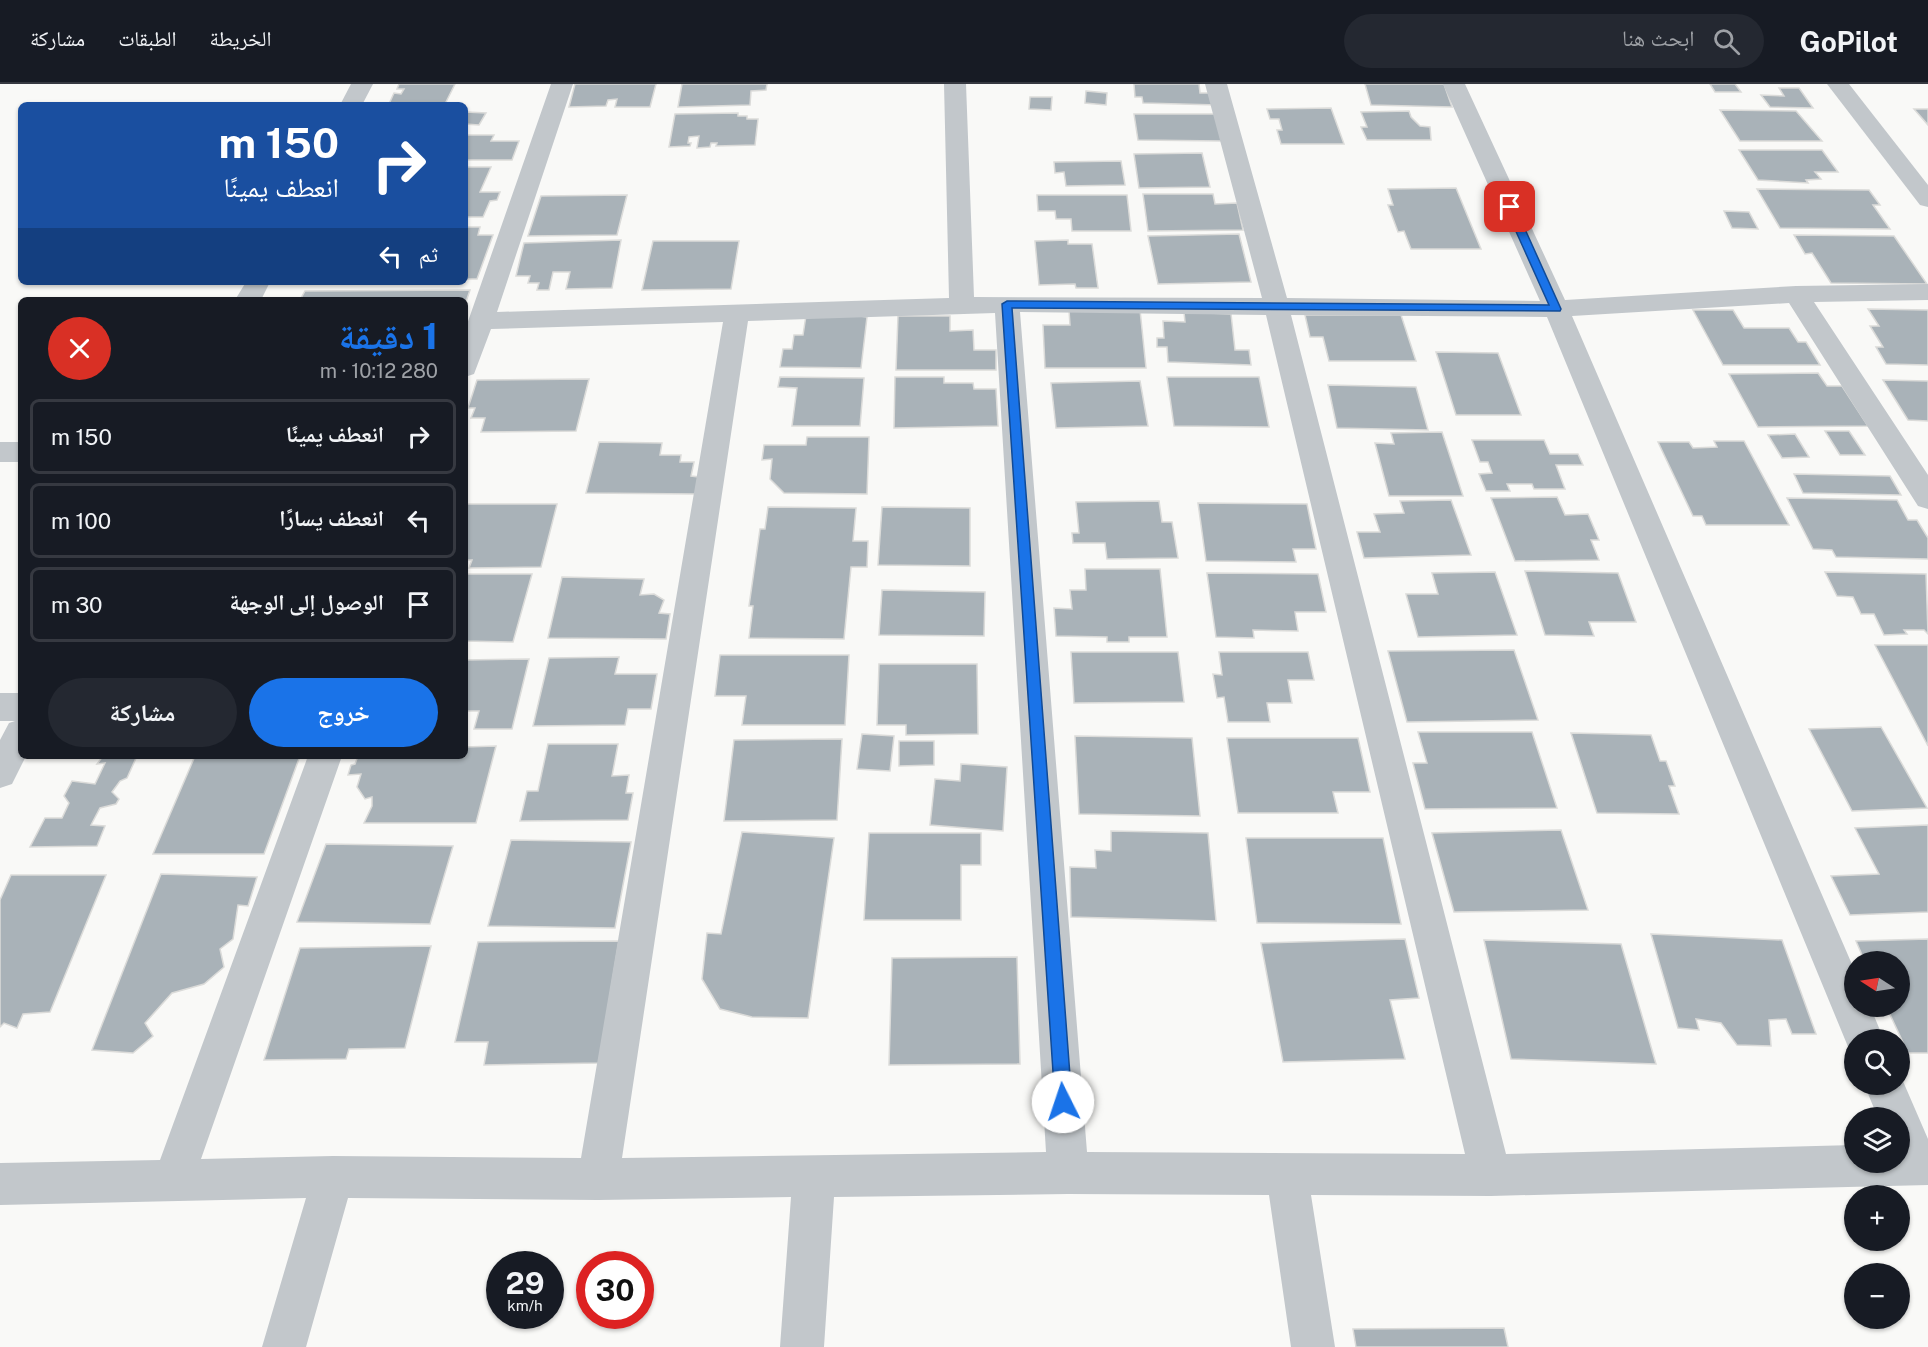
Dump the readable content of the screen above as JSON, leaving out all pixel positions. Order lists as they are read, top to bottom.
{
  "north": "left",
  "page": {
    "header": "GoPilot",
    "search": "ابحث هنا",
    "nav": ["الخريطة", "الطبقات", "مشاركة"],
    "turn": ["150 m", "انعطف يمينًا"],
    "then": "ثم",
    "heading": ["1 دقيقة", "280 m · 10:12"],
    "list": [
      {
        "name": "انعطف يمينًا",
        "value": "150 m"
      },
      {
        "name": "انعطف يسارًا",
        "value": "100 m"
      },
      {
        "name": "الوصول إلى الوجهة",
        "value": "30 m"
      }
    ],
    "buttons": ["خروج", "مشاركة"],
    "map_buttons": ["+", "−"],
    "speed": "29 km/h",
    "limit": "30"
  }
}
